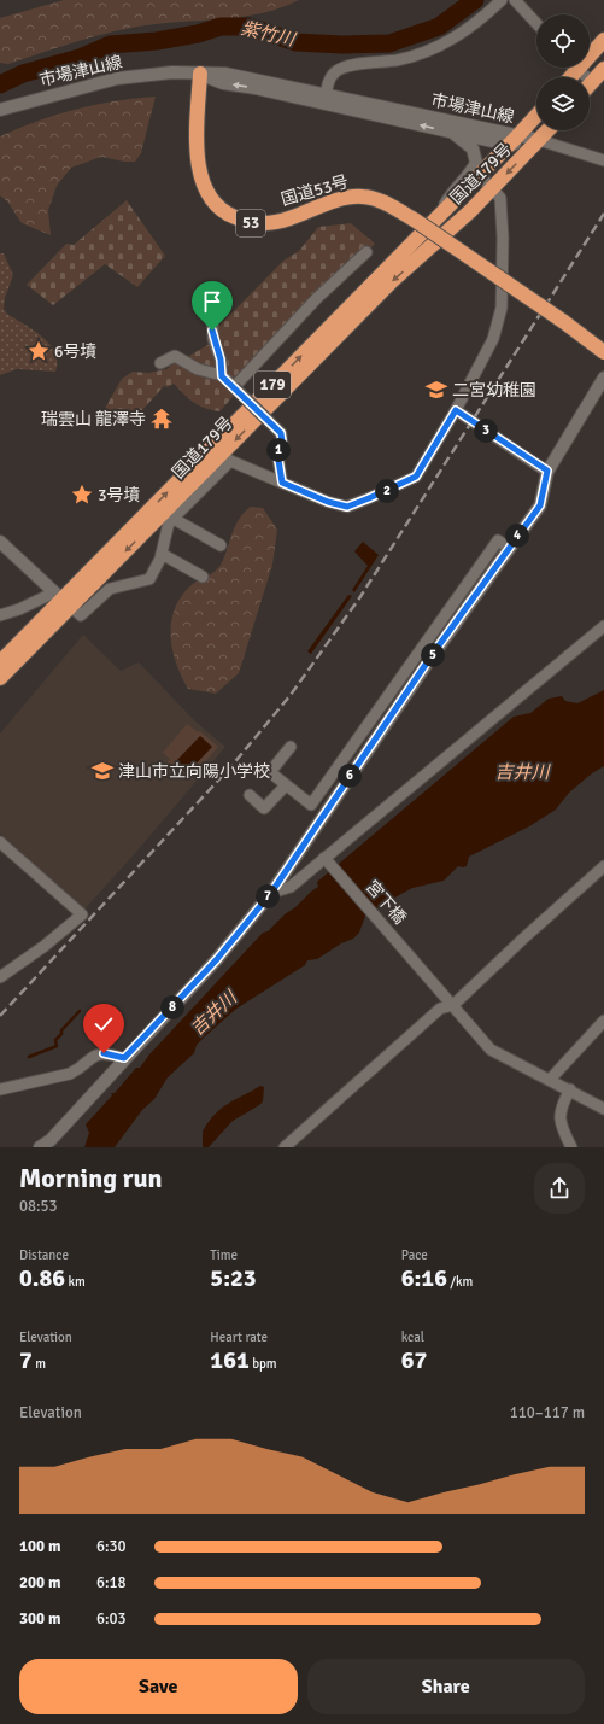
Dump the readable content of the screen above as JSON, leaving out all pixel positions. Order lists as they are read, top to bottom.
{
  "streets": {
    "highway": [
      "国道179号",
      "国道53号",
      "53",
      "179"
    ],
    "street": ["市場津山線", "宮下橋"]
  },
  "crossings": [
    ["市場津山線", "国道179号"],
    ["市場津山線", "国道53号"]
  ],
  "water": ["紫竹川", "吉井川"],
  "places": {
    "place": ["6号墳", "3号墳"],
    "school or university": ["二宮幼稚園", "津山市立向陽小学校"],
    "temple": ["瑞雲山 龍澤寺"]
  },
  "page": {
    "pins": [
      "3",
      "1",
      "2",
      "4",
      "5",
      "6",
      "7",
      "8"
    ],
    "heading": ["Morning run", "08:53"],
    "stats": [
      ["Distance", "0.86 km"],
      ["Time", "5:23"],
      ["Pace", "6:16 /km"],
      ["Elevation", "7 m"],
      ["Heart rate", "161 bpm"],
      ["kcal", "67"]
    ],
    "chart": ["Elevation", "110–117 m"],
    "list": [
      {
        "name": "100 m",
        "note": "6:30"
      },
      {
        "name": "200 m",
        "note": "6:18"
      },
      {
        "name": "300 m",
        "note": "6:03"
      }
    ],
    "buttons": ["Save", "Share"]
  }
}
